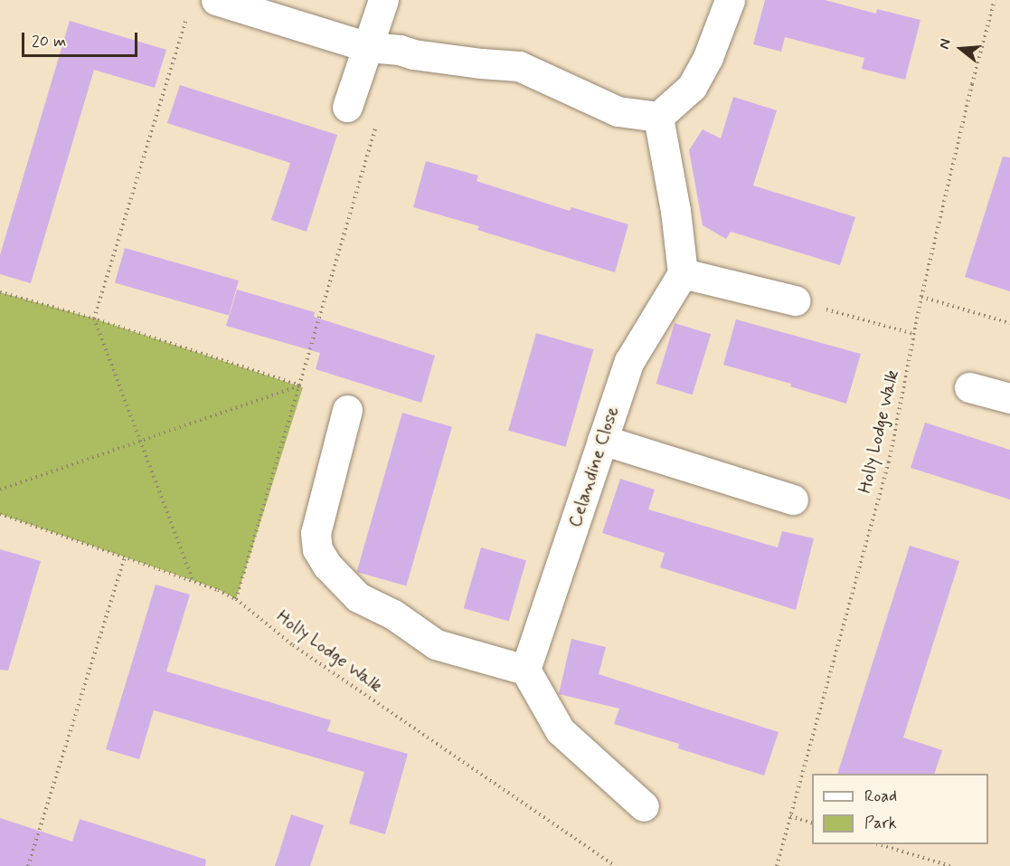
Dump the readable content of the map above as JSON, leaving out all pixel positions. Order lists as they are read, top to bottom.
{
  "streets": {
    "street": ["Celandine Close"],
    "path": ["Holly Lodge Walk"]
  },
  "legend": ["Road", "Park"],
  "scale_bar": "20 m",
  "north": "left"
}
